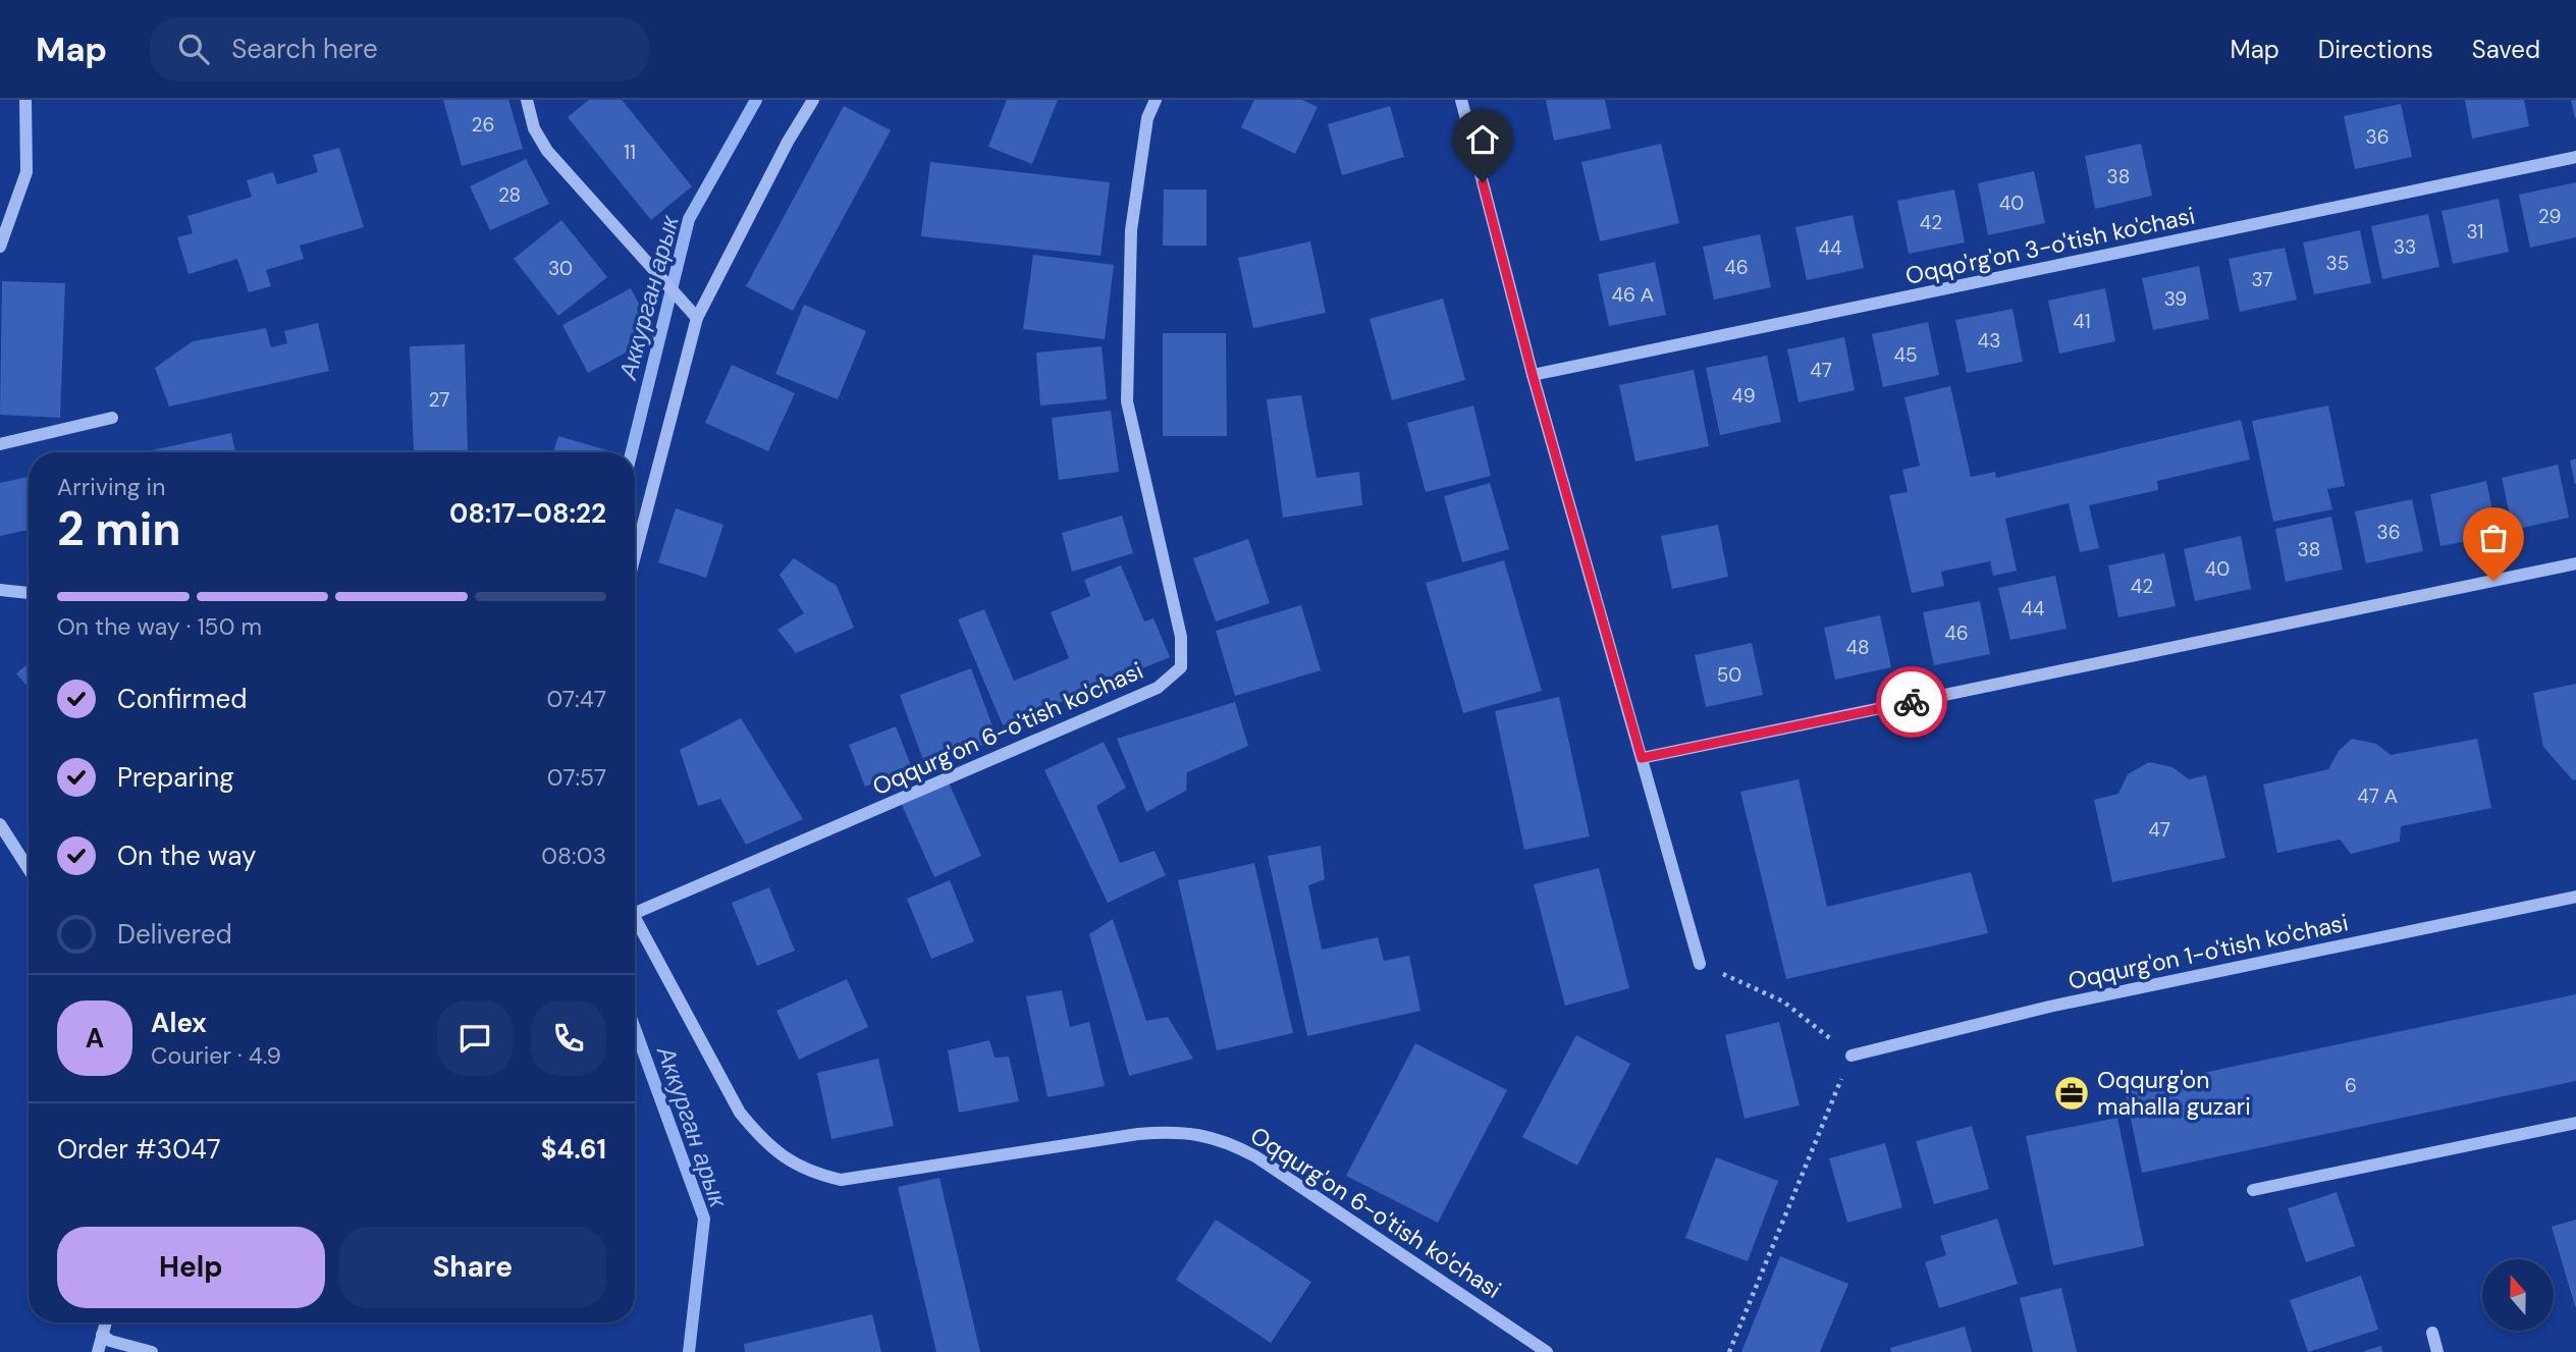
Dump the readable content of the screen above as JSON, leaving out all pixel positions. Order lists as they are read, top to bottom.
{
  "streets": {
    "street": ["Oqqo'rg'on 3-o'tish ko'chasi", "Oqqurg'on 6-o'tish ko'chasi", "Oqqurg'on 1-o'tish ko'chasi"]
  },
  "water": ["Аккурган арык"],
  "places": {
    "office": ["Oqqurg'on mahalla guzari"]
  },
  "house_numbers": [
    "26",
    "36",
    "11",
    "38",
    "28",
    "40",
    "29",
    "42",
    "31",
    "33",
    "44",
    "35",
    "46",
    "30",
    "37",
    "46 А",
    "39",
    "41",
    "43",
    "45",
    "47",
    "49",
    "27",
    "36",
    "38",
    "40",
    "42",
    "44",
    "46",
    "48",
    "50",
    "47 А",
    "47",
    "6"
  ],
  "north": "top",
  "page": {
    "header": "Map",
    "search": "Search here",
    "nav": ["Map", "Directions", "Saved"],
    "heading": ["2 min", "Arriving in", "08:17–08:22"],
    "panel": [
      "Alex",
      "Courier · 4.9",
      "Order #3047",
      "$4.61"
    ],
    "bar": "On the way · 150 m",
    "list": [
      ["Confirmed", "07:47"],
      ["Preparing", "07:57"],
      ["On the way", "08:03"],
      "Delivered"
    ],
    "round": "A",
    "buttons": ["Help", "Share"]
  }
}
